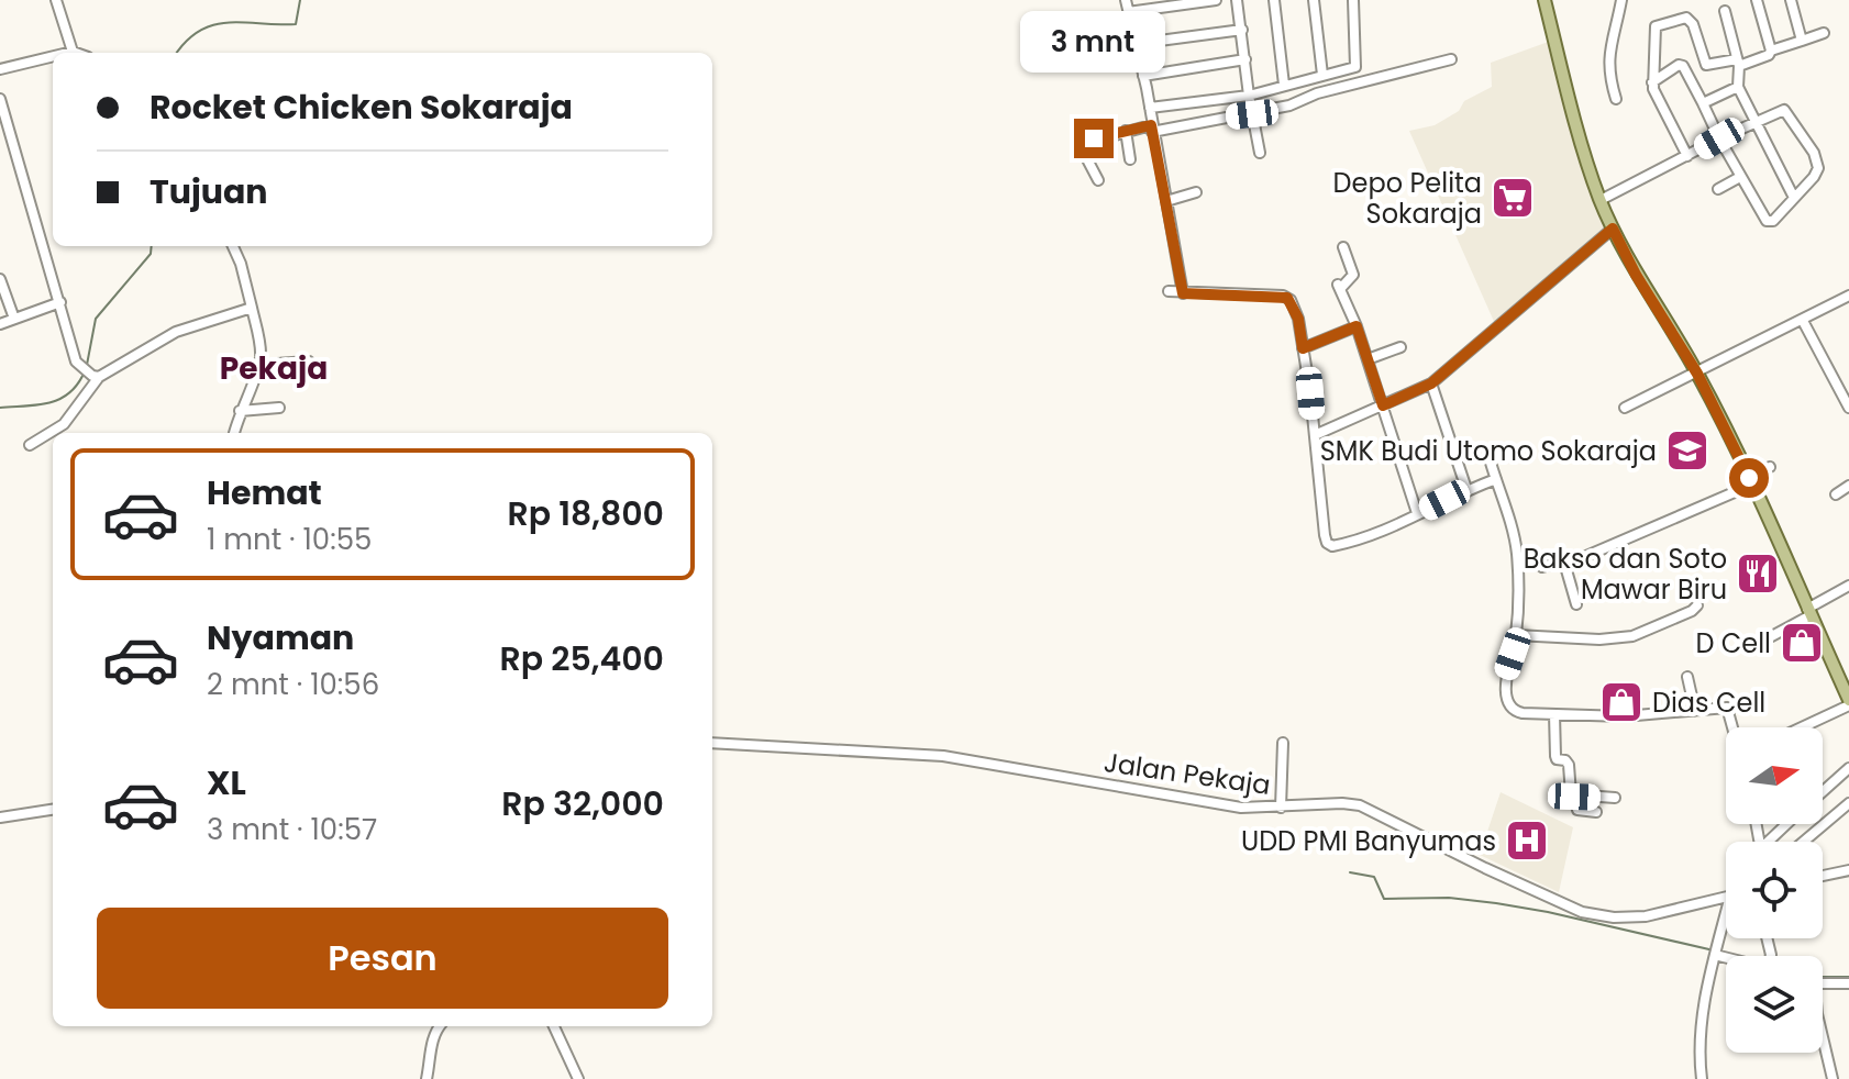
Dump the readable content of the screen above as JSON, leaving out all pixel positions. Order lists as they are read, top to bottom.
{
  "streets": {
    "street": ["Jalan Pekaja"]
  },
  "districts": ["Pekaja"],
  "places": {
    "supermarket": ["Depo Pelita Sokaraja"],
    "school or university": ["SMK Budi Utomo Sokaraja"],
    "restaurant": ["Bakso dan Soto Mawar Biru"],
    "shop": ["D Cell", "Dias Cell"],
    "hospital": ["UDD PMI Banyumas"]
  },
  "north": "right",
  "page": {
    "bubble": "3 mnt",
    "banner": ["Rocket Chicken Sokaraja", "Tujuan"],
    "list": [
      {
        "name": "Hemat",
        "note": "1 mnt · 10:55",
        "value": "Rp 18,800"
      },
      {
        "name": "Nyaman",
        "note": "2 mnt · 10:56",
        "value": "Rp 25,400"
      },
      {
        "name": "XL",
        "note": "3 mnt · 10:57",
        "value": "Rp 32,000"
      }
    ],
    "buttons": "Pesan"
  }
}
